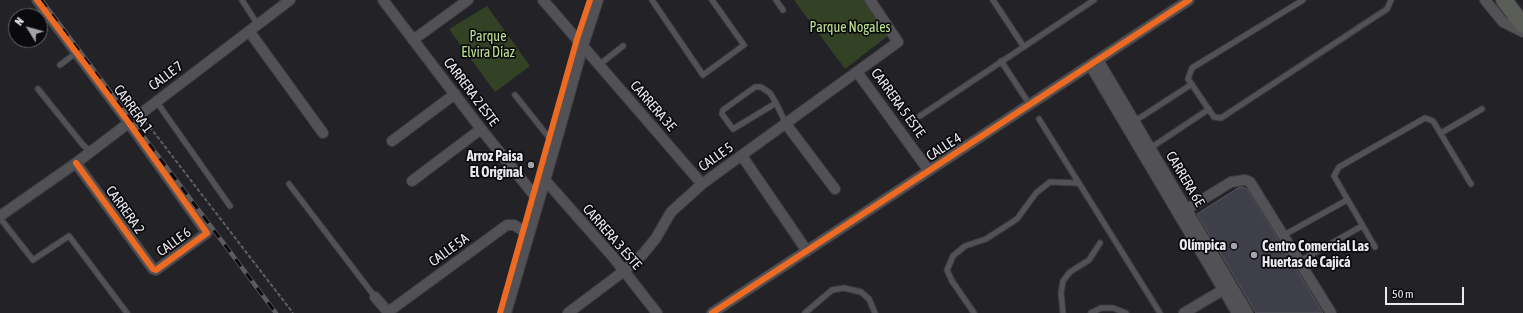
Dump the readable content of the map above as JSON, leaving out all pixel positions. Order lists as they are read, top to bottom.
{
  "streets": {
    "street": [
      "CALLE 7",
      "CARRERA 2 ESTE",
      "CARRERA 5 ESTE",
      "CARRERA 3E",
      "CARRERA 1",
      "CALLE 4",
      "CALLE 5",
      "CARRERA 6E",
      "CARRERA 2",
      "CARRERA 3 ESTE",
      "CALLE 6",
      "CALLE 5A"
    ]
  },
  "crossings": [
    ["CALLE 7", "CARRERA 1"],
    ["CALLE 7", "CARRERA 2"],
    ["CARRERA 5 ESTE", "CALLE 4"],
    ["CARRERA 5 ESTE", "CALLE 5"],
    ["CARRERA 3E", "CALLE 5"],
    ["CARRERA 1", "CALLE 6"],
    ["CALLE 4", "CARRERA 6E"],
    ["CALLE 5", "CARRERA 3 ESTE"],
    ["CARRERA 2", "CALLE 6"]
  ],
  "parks": ["Parque Nogales", "Parque Elvira Díaz"],
  "places": ["Arroz Paisa El Original", "Olímpica", "Centro Comercial Las Huertas de Cajicá"],
  "scale_bar": "50 m",
  "north": "top left"
}
